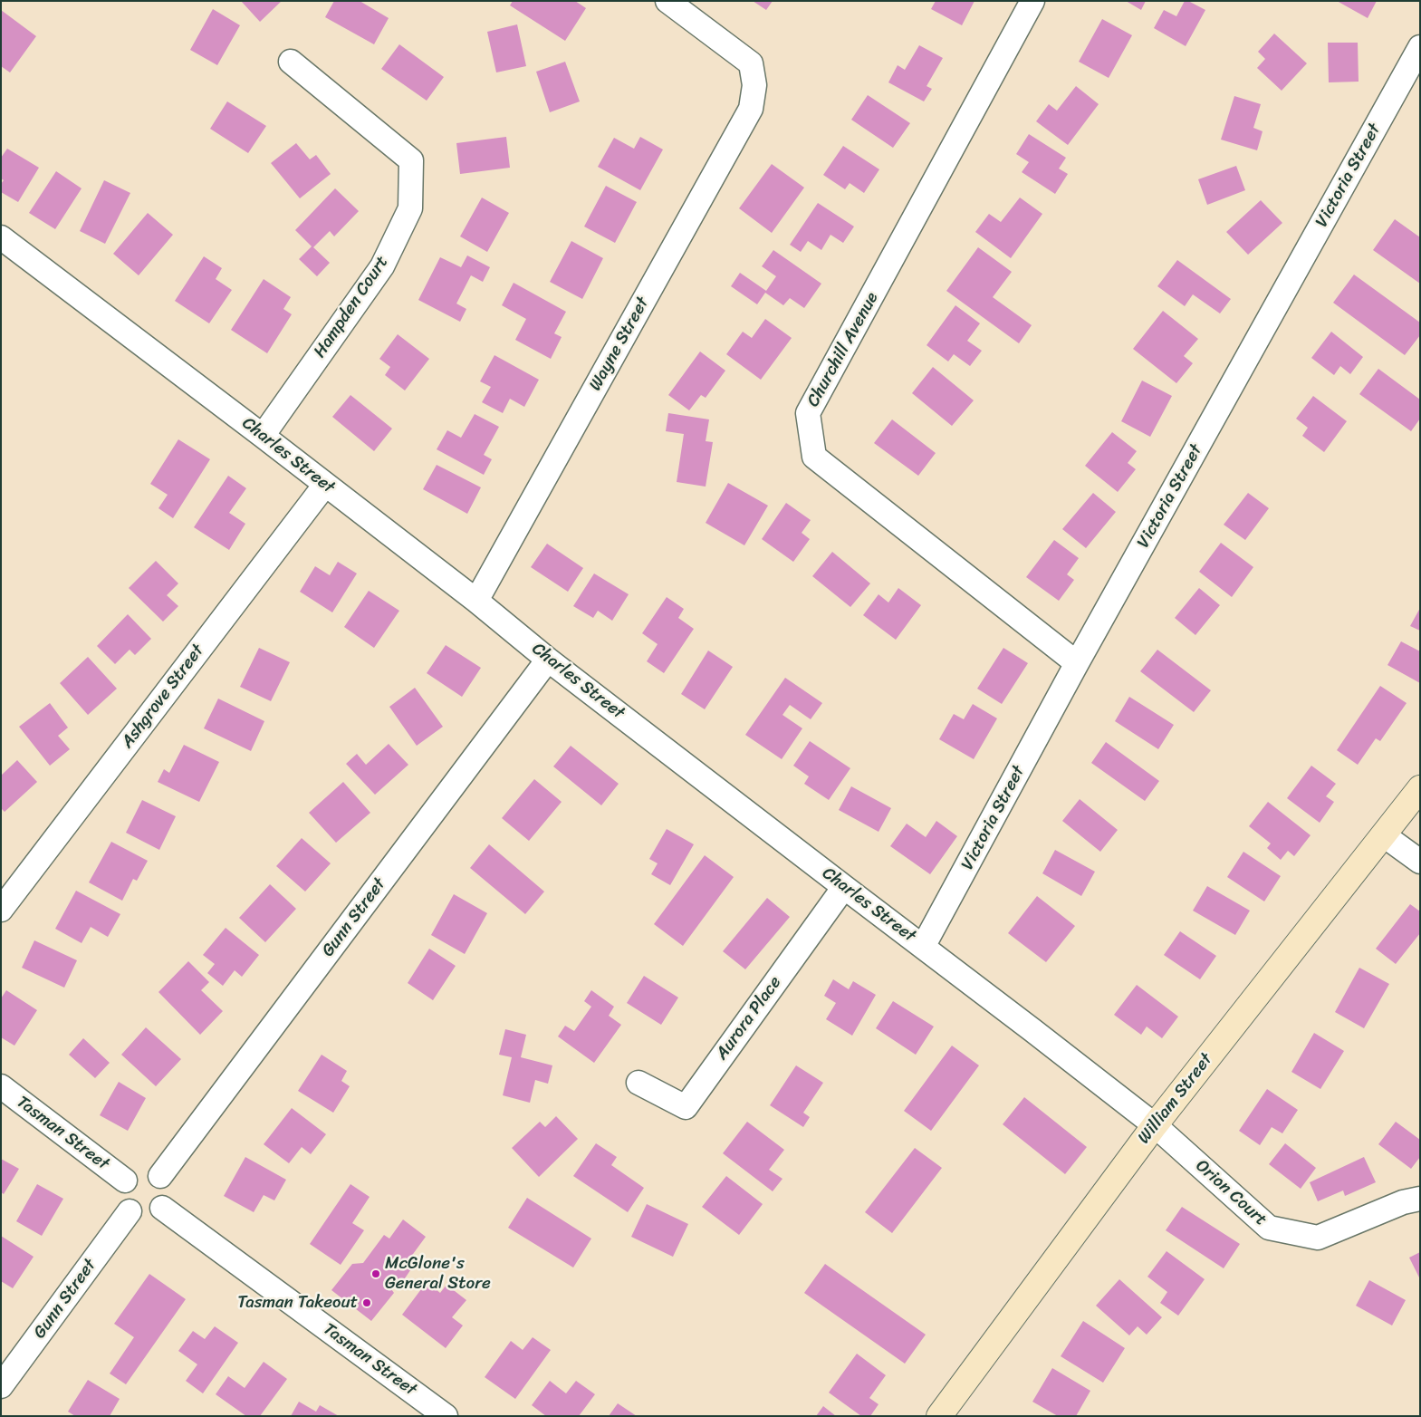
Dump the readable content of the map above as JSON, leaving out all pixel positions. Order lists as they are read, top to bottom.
{
  "streets": {
    "main road": ["William Street"],
    "street": [
      "Victoria Street",
      "Hampden Court",
      "Wayne Street",
      "Churchill Avenue",
      "Charles Street",
      "Ashgrove Street",
      "Gunn Street",
      "Aurora Place",
      "Tasman Street",
      "Orion Court"
    ]
  },
  "crossings": [
    ["Victoria Street", "Churchill Avenue"],
    ["Victoria Street", "Charles Street"],
    ["Hampden Court", "Charles Street"],
    ["Wayne Street", "Charles Street"],
    ["Charles Street", "Ashgrove Street"],
    ["Charles Street", "Gunn Street"],
    ["Charles Street", "Aurora Place"],
    ["Charles Street", "William Street"],
    ["Charles Street", "Orion Court"],
    ["Gunn Street", "Tasman Street"],
    ["William Street", "Orion Court"]
  ],
  "places": ["McGlone's General Store", "Tasman Takeout"]
}
